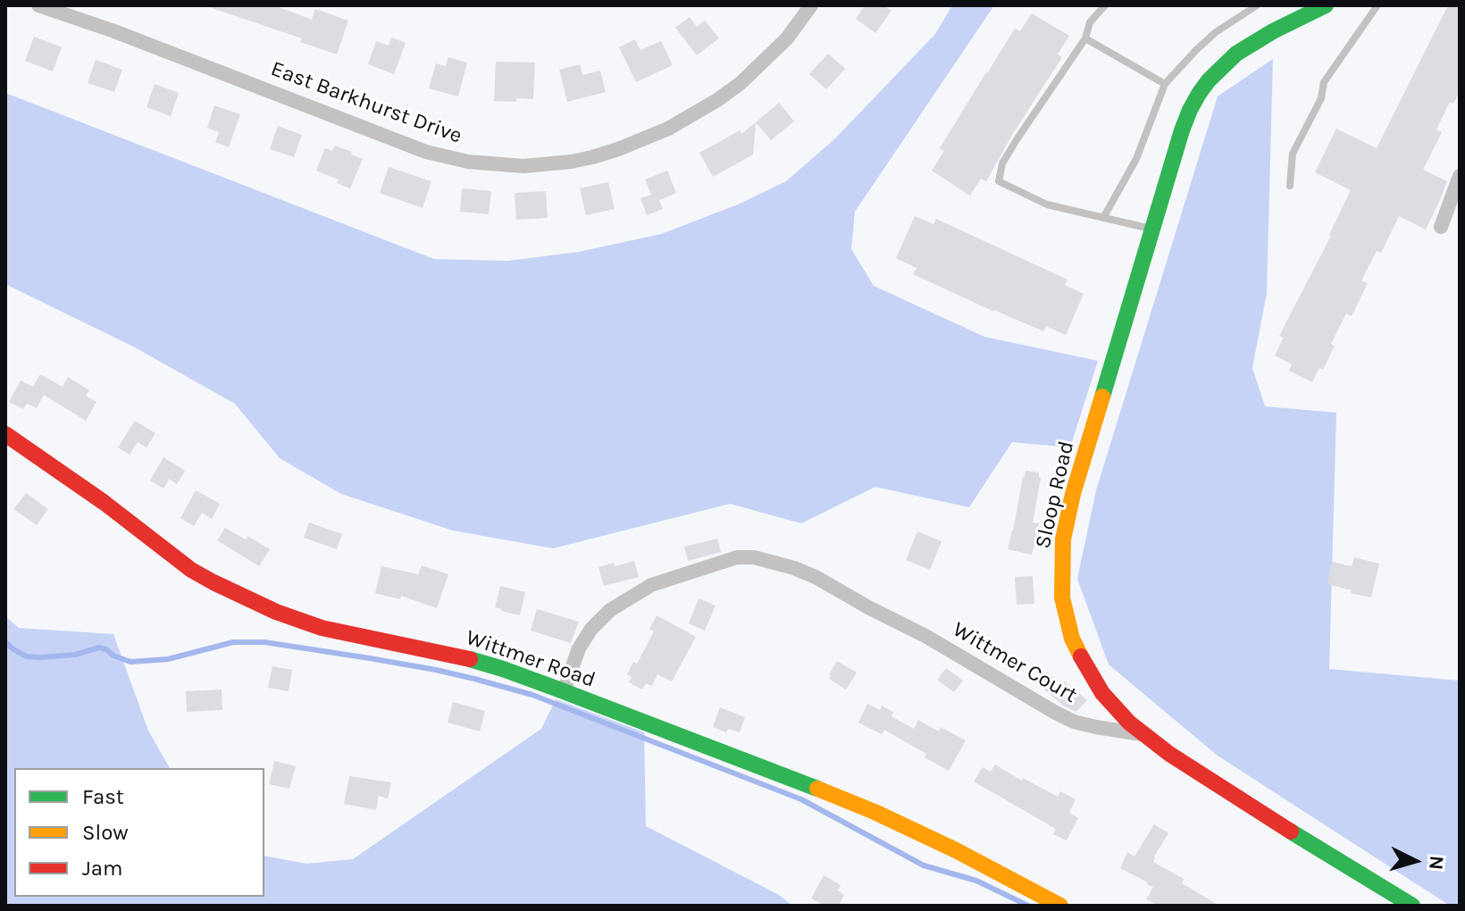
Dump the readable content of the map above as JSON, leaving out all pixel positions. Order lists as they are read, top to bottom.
{
  "streets": {
    "street": [
      "East Barkhurst Drive",
      "Sloop Road",
      "Wittmer Road",
      "Wittmer Court"
    ]
  },
  "crossings": [
    ["Sloop Road", "Wittmer Court"],
    ["Wittmer Road", "Wittmer Court"]
  ],
  "legend": ["Fast", "Slow", "Jam"],
  "north": "right"
}
